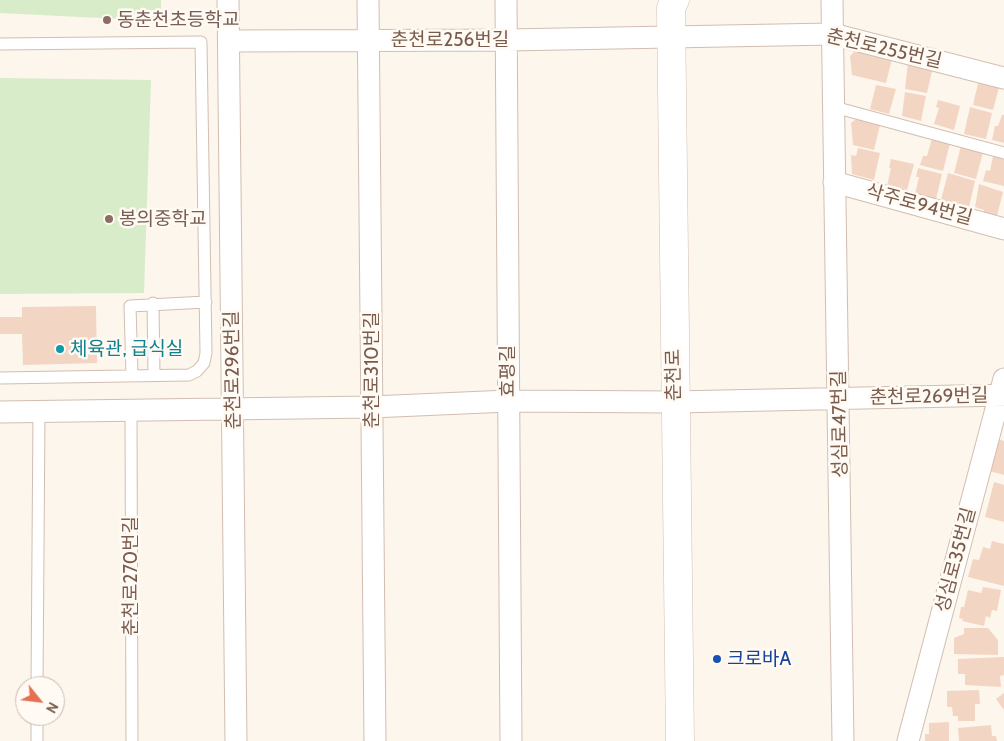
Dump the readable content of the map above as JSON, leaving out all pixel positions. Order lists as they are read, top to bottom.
{
  "streets": {
    "street": [
      "춘천로256번길",
      "춘천로255번길",
      "삭주로94번길",
      "춘천로296번길",
      "춘천로310번길",
      "효평길",
      "춘천로",
      "춘천로269번길",
      "성심로47번길",
      "성심로35번길"
    ],
    "lane": ["춘천로270번길"]
  },
  "crossings": [
    ["춘천로256번길", "춘천로255번길"],
    ["춘천로256번길", "춘천로296번길"],
    ["춘천로256번길", "춘천로310번길"],
    ["춘천로256번길", "효평길"],
    ["춘천로256번길", "춘천로"],
    ["춘천로255번길", "춘천로"],
    ["춘천로255번길", "성심로47번길"],
    ["삭주로94번길", "성심로47번길"],
    ["춘천로", "춘천로269번길"],
    ["춘천로269번길", "성심로47번길"],
    ["춘천로269번길", "성심로35번길"]
  ],
  "places": [
    "동춘천초등학교",
    "봉의중학교",
    "체육관, 급식실",
    "크로바A"
  ],
  "north": "bottom right"
}
